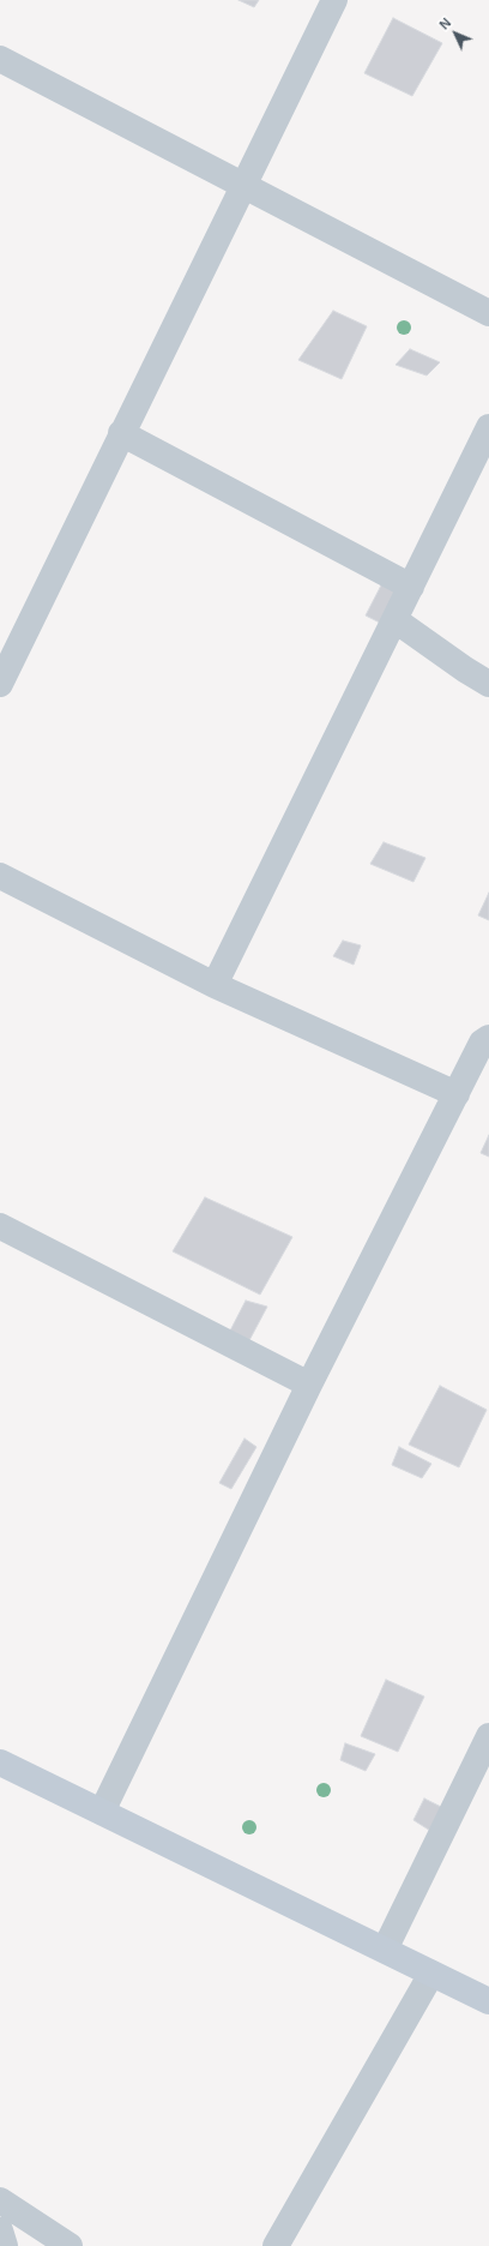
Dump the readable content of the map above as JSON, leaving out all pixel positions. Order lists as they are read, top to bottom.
{
  "north": "top left"
}
